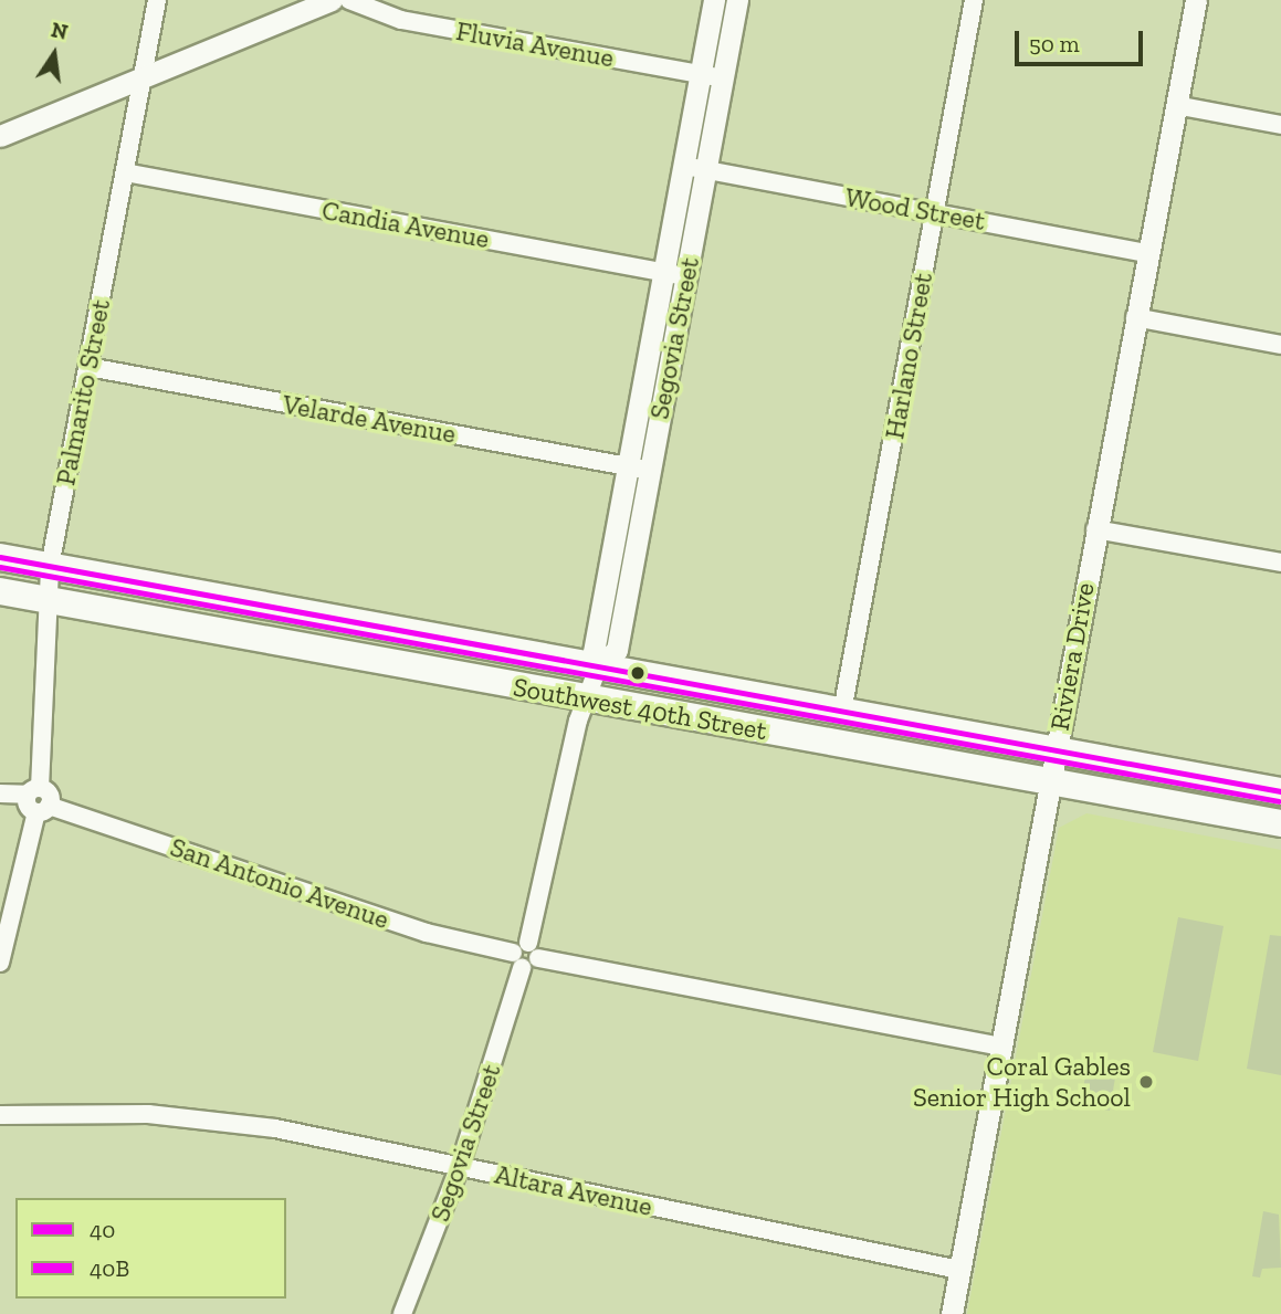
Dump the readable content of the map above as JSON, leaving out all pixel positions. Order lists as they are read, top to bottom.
{
  "streets": {
    "main road": ["Southwest 40th Street"],
    "street": [
      "Fluvia Avenue",
      "Wood Street",
      "Candia Avenue",
      "Segovia Street",
      "Harlano Street",
      "Palmarito Street",
      "Velarde Avenue",
      "Riviera Drive",
      "San Antonio Avenue",
      "Altara Avenue"
    ]
  },
  "crossings": [
    ["Fluvia Avenue", "Segovia Street"],
    ["Wood Street", "Segovia Street"],
    ["Wood Street", "Harlano Street"],
    ["Wood Street", "Riviera Drive"],
    ["Candia Avenue", "Segovia Street"],
    ["Candia Avenue", "Palmarito Street"],
    ["Segovia Street", "Velarde Avenue"],
    ["Segovia Street", "Southwest 40th Street"],
    ["Segovia Street", "San Antonio Avenue"],
    ["Segovia Street", "Altara Avenue"],
    ["Harlano Street", "Southwest 40th Street"],
    ["Palmarito Street", "Velarde Avenue"],
    ["Palmarito Street", "Southwest 40th Street"],
    ["Riviera Drive", "Southwest 40th Street"],
    ["Riviera Drive", "Altara Avenue"]
  ],
  "places": ["Coral Gables Senior High School"],
  "lines": ["transit line 40", "transit line 40B"],
  "legend": ["40", "40B"],
  "scale_bar": "50 m",
  "north": "top"
}
